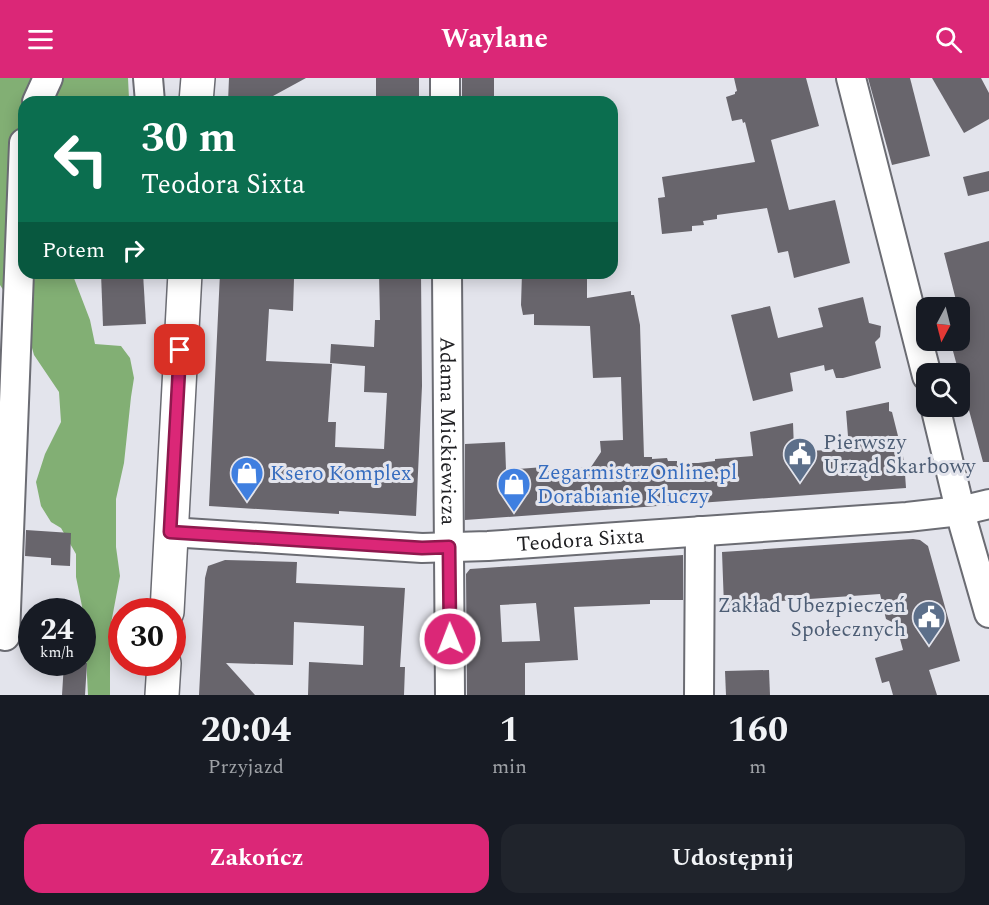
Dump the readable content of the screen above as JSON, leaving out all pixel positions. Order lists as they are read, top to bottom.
{
  "streets": {
    "street": ["Adama Mickiewicza", "Teodora Sixta"]
  },
  "crossings": [
    ["Adama Mickiewicza", "Teodora Sixta"]
  ],
  "places": {
    "public building": ["Pierwszy Urząd Skarbowy", "Zakład Ubezpieczeń Społecznych"],
    "shop": ["Ksero Komplex", "ZegarmistrzOnline.pl Dorabianie Kluczy"]
  },
  "north": "bottom",
  "page": {
    "header": "Waylane",
    "turn": ["30 m", "Teodora Sixta"],
    "then": "Potem",
    "speed": "24 km/h",
    "limit": "30",
    "eta": [
      "20:04",
      "Przyjazd",
      "1",
      "min",
      "160",
      "m"
    ],
    "buttons": ["Zakończ", "Udostępnij"]
  }
}
